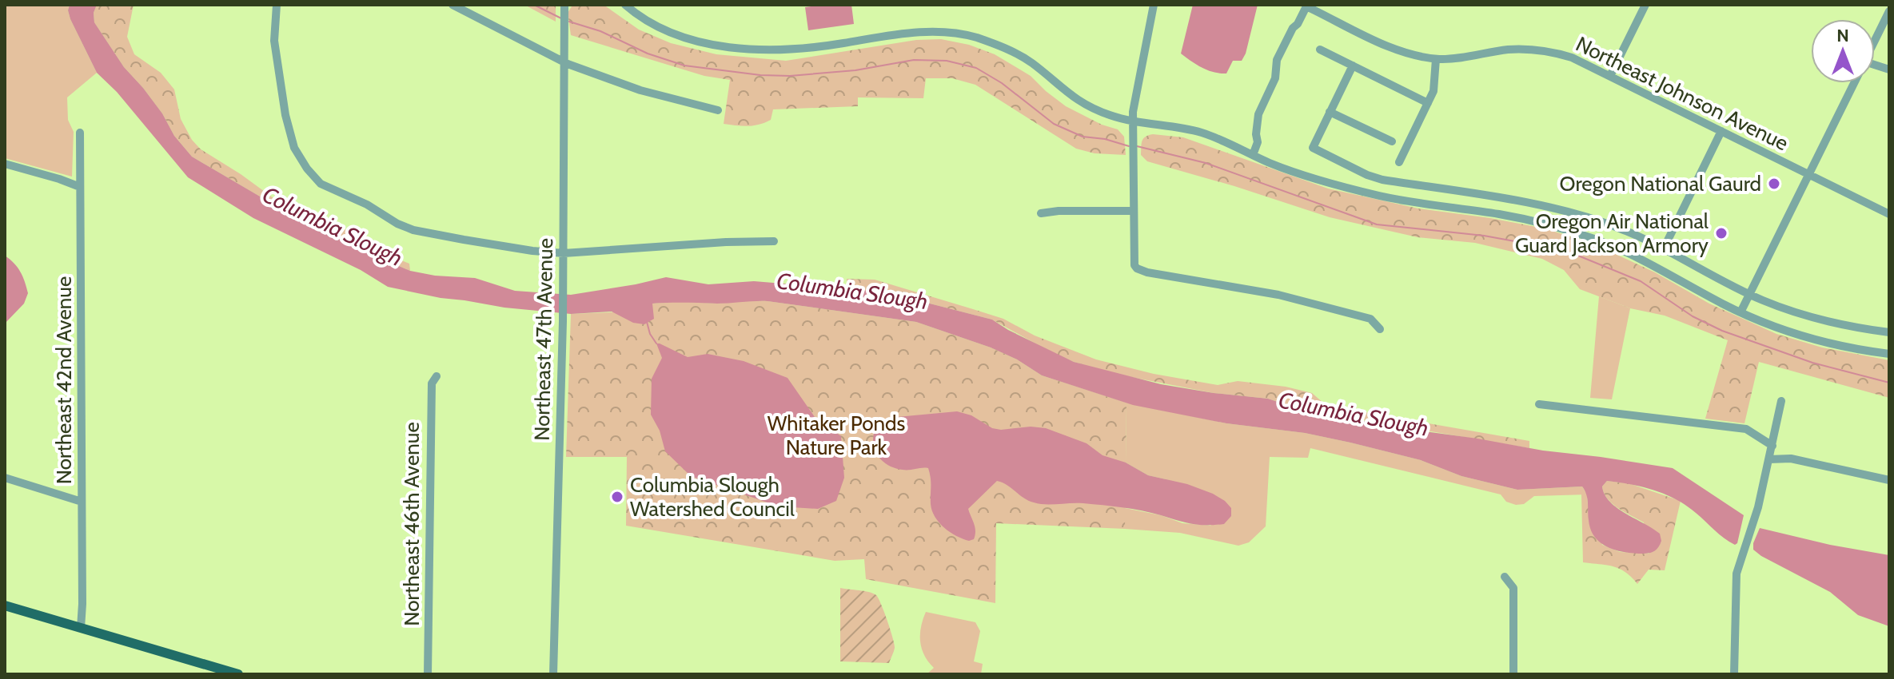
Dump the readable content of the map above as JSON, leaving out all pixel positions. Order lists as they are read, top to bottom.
{
  "streets": {
    "street": [
      "Northeast Johnson Avenue",
      "Northeast 47th Avenue",
      "Northeast 42nd Avenue",
      "Northeast 46th Avenue"
    ]
  },
  "water": ["Columbia Slough"],
  "parks": ["Whitaker Ponds Nature Park"],
  "places": ["Oregon National Gaurd", "Oregon Air National Guard Jackson Armory", "Columbia Slough Watershed Council"],
  "north": "top"
}
